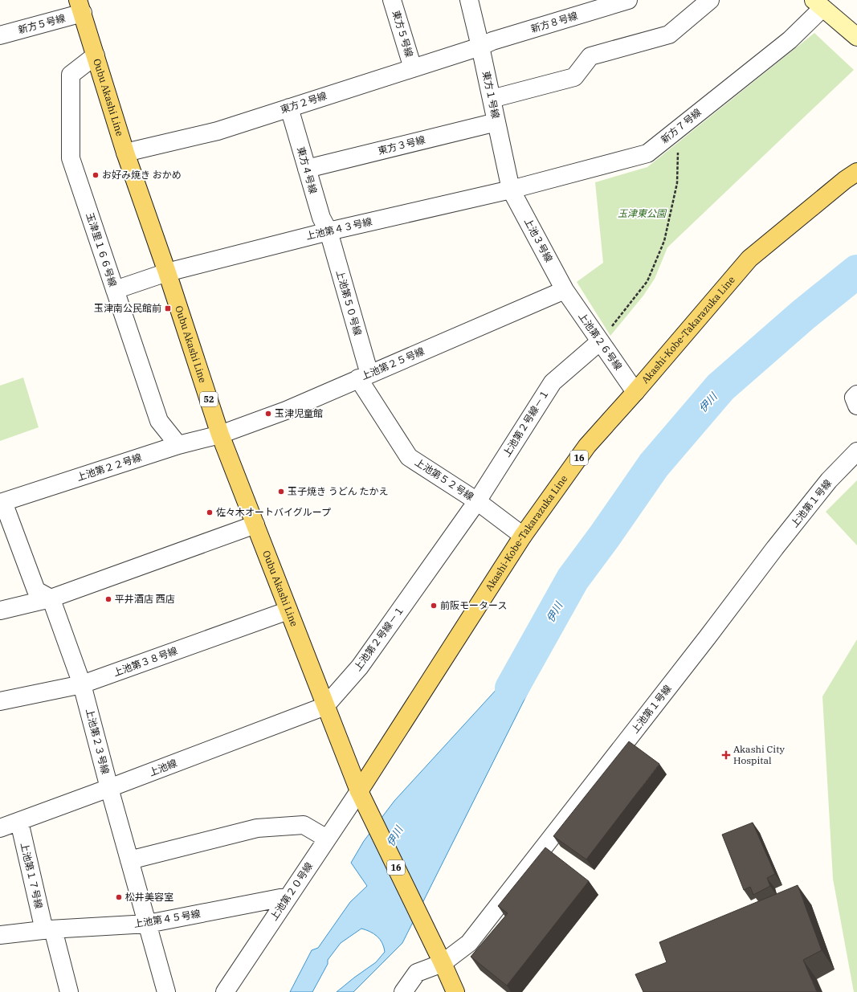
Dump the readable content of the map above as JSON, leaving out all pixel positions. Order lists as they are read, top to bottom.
{
  "streets": {
    "main road": [
      "Oubu Akashi Line",
      "Akashi-Kobe-Takarazuka Line",
      "52",
      "16"
    ],
    "street": [
      "新方８号線",
      "新方５号線",
      "東方５号線",
      "東方１号線",
      "東方２号線",
      "新方７号線",
      "東方３号線",
      "東方４号線",
      "上池第４３号線",
      "上池３号線",
      "玉津里１６６号線",
      "上池第５０号線",
      "上池第２６号線",
      "上池第２５号線",
      "上池第２号線－１",
      "上池第２２号線",
      "上池第５２号線",
      "上池第１号線",
      "上池第３８号線",
      "上池第２３号線",
      "上池線",
      "上池第１７号線",
      "上池第２０号線",
      "上池第４５号線"
    ]
  },
  "crossings": [
    ["新方８号線", "東方１号線"],
    ["新方８号線", "東方２号線"],
    ["新方５号線", "Oubu Akashi Line"],
    ["東方５号線", "東方２号線"],
    ["東方１号線", "東方２号線"],
    ["東方１号線", "新方７号線"],
    ["東方１号線", "東方３号線"],
    ["東方１号線", "上池第４３号線"],
    ["東方１号線", "上池３号線"],
    ["Oubu Akashi Line", "東方２号線"],
    ["Oubu Akashi Line", "上池第４３号線"],
    ["Oubu Akashi Line", "玉津里１６６号線"],
    ["Oubu Akashi Line", "Akashi-Kobe-Takarazuka Line"],
    ["Oubu Akashi Line", "上池第２５号線"],
    ["Oubu Akashi Line", "上池第２号線－１"],
    ["Oubu Akashi Line", "16"],
    ["Oubu Akashi Line", "上池第２２号線"],
    ["Oubu Akashi Line", "上池第３８号線"],
    ["Oubu Akashi Line", "上池線"],
    ["Oubu Akashi Line", "上池第２０号線"],
    ["東方２号線", "東方４号線"],
    ["新方７号線", "上池第４３号線"],
    ["新方７号線", "上池３号線"],
    ["東方３号線", "東方４号線"],
    ["東方４号線", "上池第４３号線"],
    ["東方４号線", "上池第５０号線"],
    ["上池第４３号線", "上池３号線"],
    ["上池第４３号線", "玉津里１６６号線"],
    ["上池第４３号線", "上池第５０号線"],
    ["上池３号線", "上池第２６号線"],
    ["上池３号線", "上池第２５号線"],
    ["玉津里１６６号線", "上池第２２号線"],
    ["上池第５０号線", "上池第２５号線"],
    ["上池第５０号線", "上池第５２号線"],
    ["Akashi-Kobe-Takarazuka Line", "上池第２６号線"],
    ["Akashi-Kobe-Takarazuka Line", "16"],
    ["Akashi-Kobe-Takarazuka Line", "上池第５２号線"],
    ["Akashi-Kobe-Takarazuka Line", "上池第２０号線"],
    ["上池第２６号線", "上池第２５号線"],
    ["上池第２６号線", "上池第２号線－１"],
    ["上池第２５号線", "上池第２２号線"],
    ["上池第２５号線", "上池第５２号線"],
    ["上池第２号線－１", "上池第５２号線"],
    ["上池第２号線－１", "上池線"],
    ["16", "上池第１号線"],
    ["16", "上池第２０号線"],
    ["上池第３８号線", "上池第２３号線"],
    ["上池第２３号線", "上池線"],
    ["上池第２３号線", "上池第４５号線"],
    ["上池線", "上池第１７号線"],
    ["上池第１７号線", "上池第４５号線"],
    ["上池第２０号線", "上池第４５号線"]
  ],
  "water": ["伊川"],
  "parks": ["玉津東公園"],
  "places": {
    "other": [
      "お好み焼き おかめ",
      "玉津児童館",
      "玉子焼き うどん たかえ",
      "佐々木オートバイグループ",
      "平井酒店 西店",
      "前阪モータース",
      "松井美容室"
    ],
    "transit": ["玉津南公民館前"],
    "health": ["Akashi City Hospital"]
  }
}
